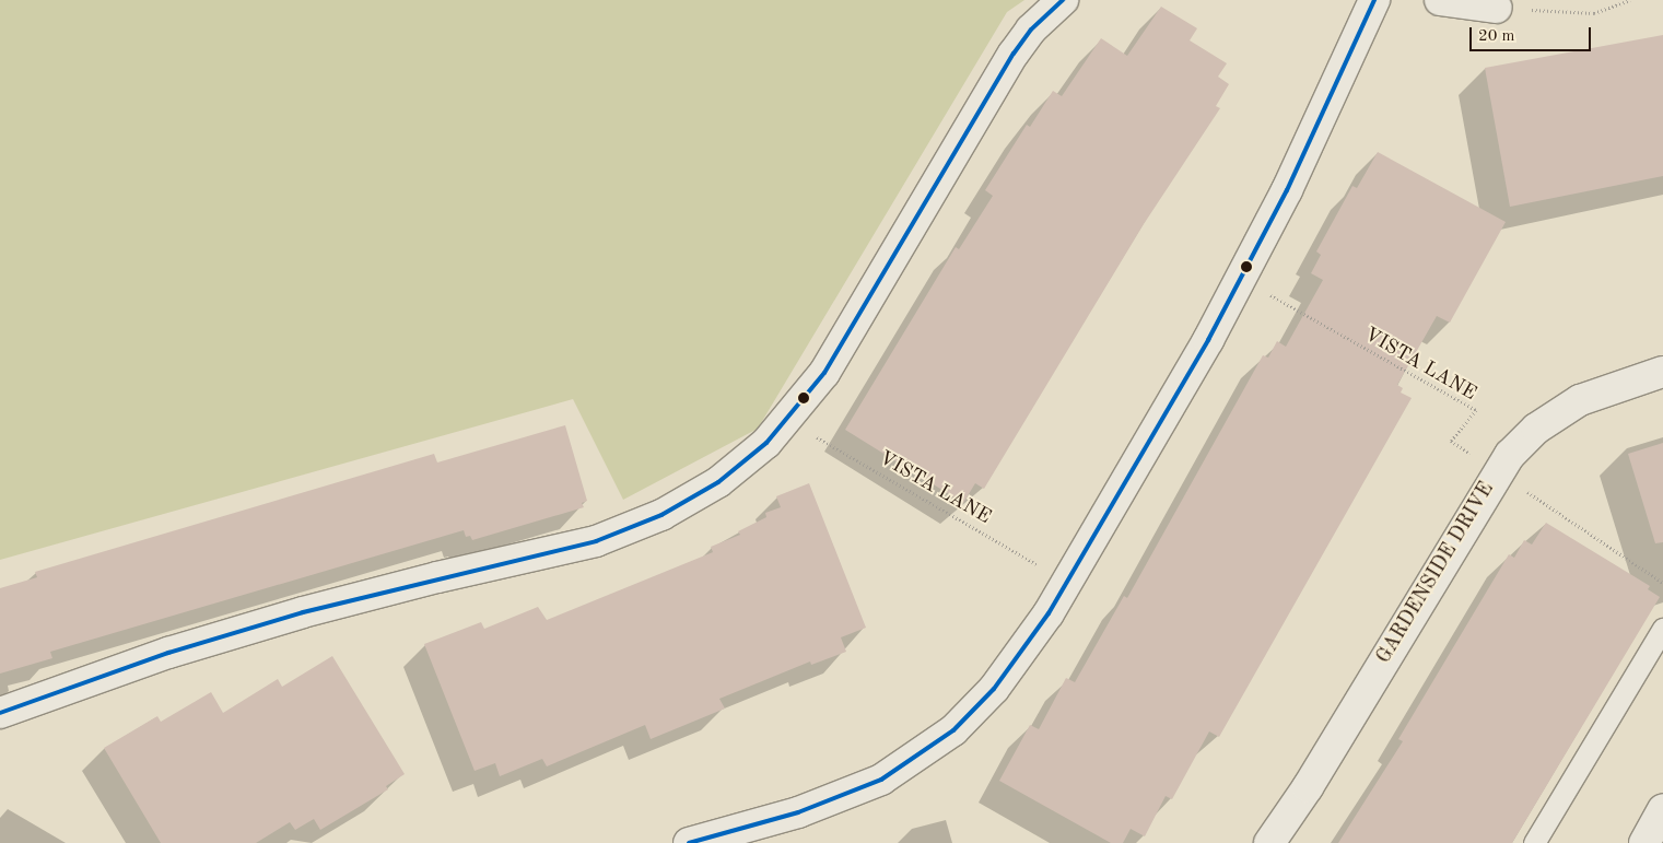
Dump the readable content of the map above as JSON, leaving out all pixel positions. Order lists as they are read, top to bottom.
{
  "streets": {
    "street": ["GARDENSIDE DRIVE"],
    "path": ["VISTA LANE"]
  },
  "crossings": [
    ["VISTA LANE", "GARDENSIDE DRIVE"]
  ],
  "scale_bar": "20 m"
}
